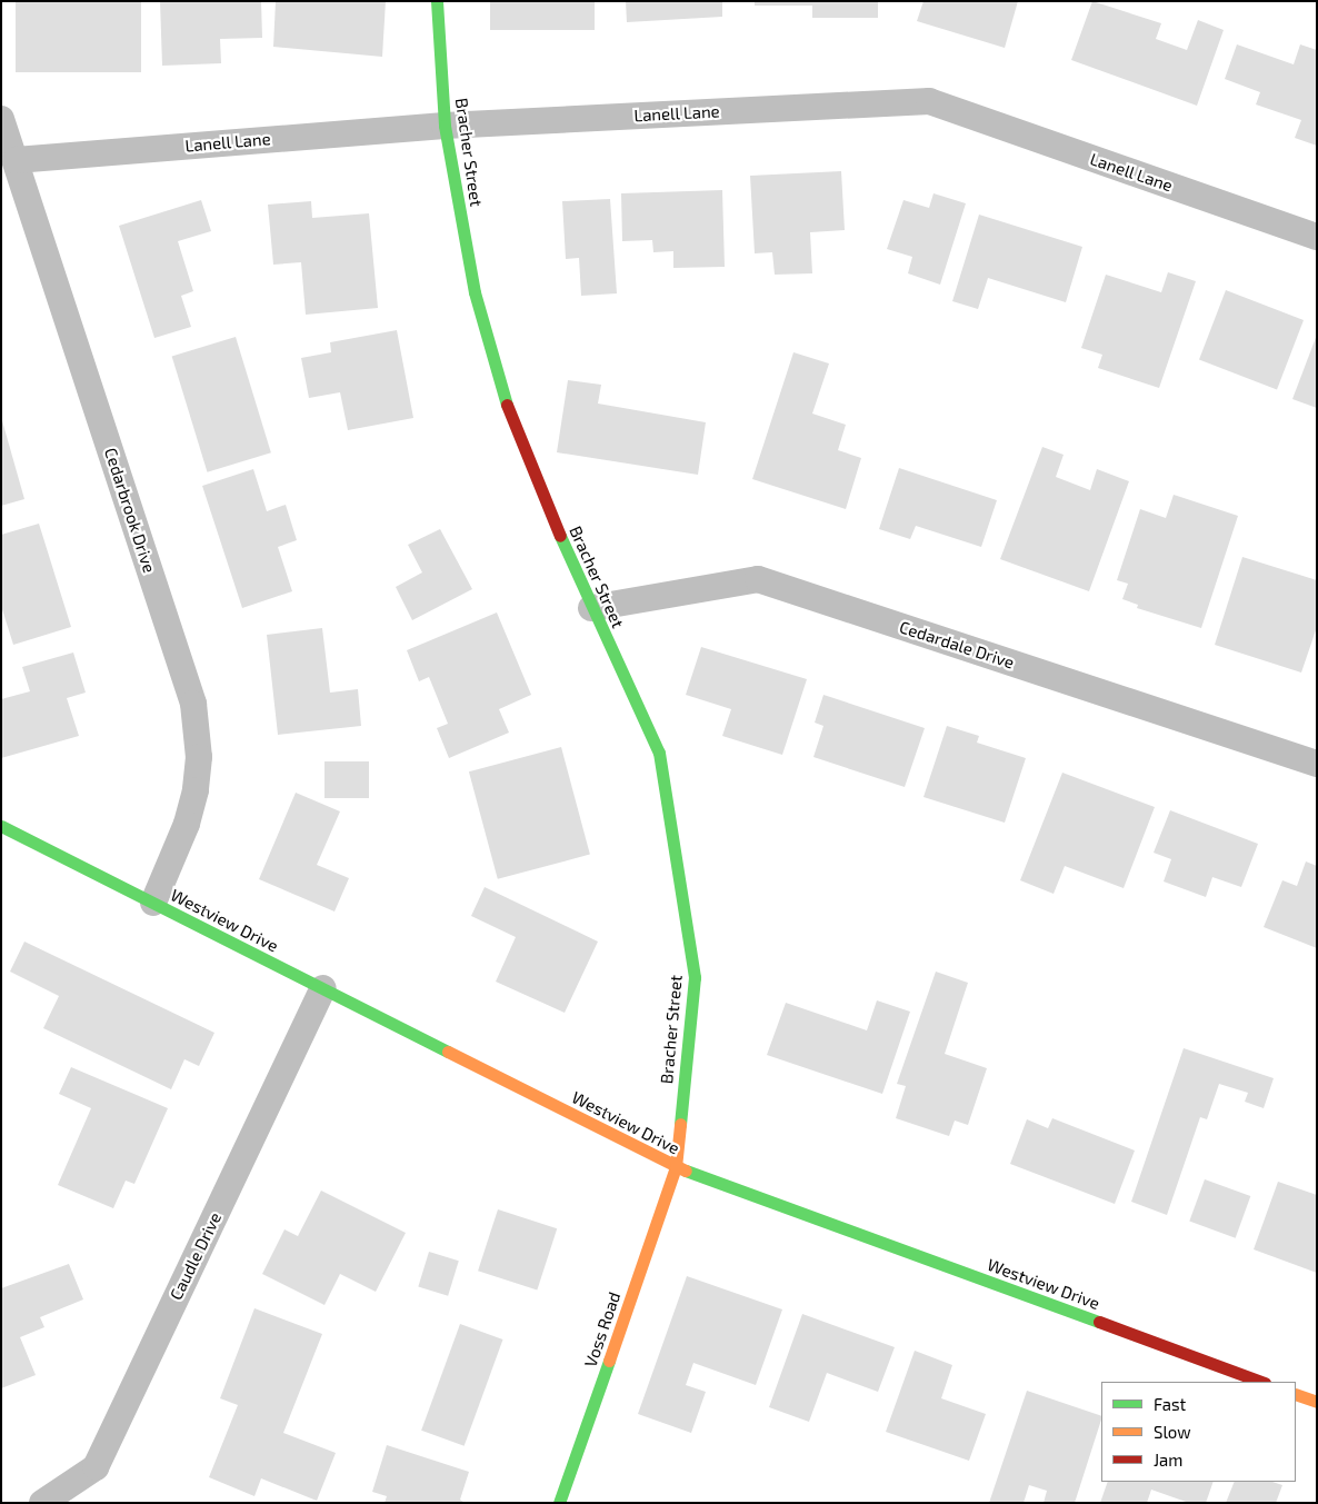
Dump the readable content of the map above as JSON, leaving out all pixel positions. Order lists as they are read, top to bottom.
{
  "streets": {
    "street": [
      "Lanell Lane",
      "Bracher Street",
      "Cedarbrook Drive",
      "Cedardale Drive",
      "Westview Drive",
      "Caudle Drive",
      "Voss Road"
    ]
  },
  "crossings": [
    ["Lanell Lane", "Bracher Street"],
    ["Lanell Lane", "Cedarbrook Drive"],
    ["Bracher Street", "Cedardale Drive"],
    ["Bracher Street", "Westview Drive"],
    ["Bracher Street", "Voss Road"],
    ["Cedarbrook Drive", "Westview Drive"],
    ["Westview Drive", "Caudle Drive"],
    ["Westview Drive", "Voss Road"]
  ],
  "legend": ["Fast", "Slow", "Jam"]
}
